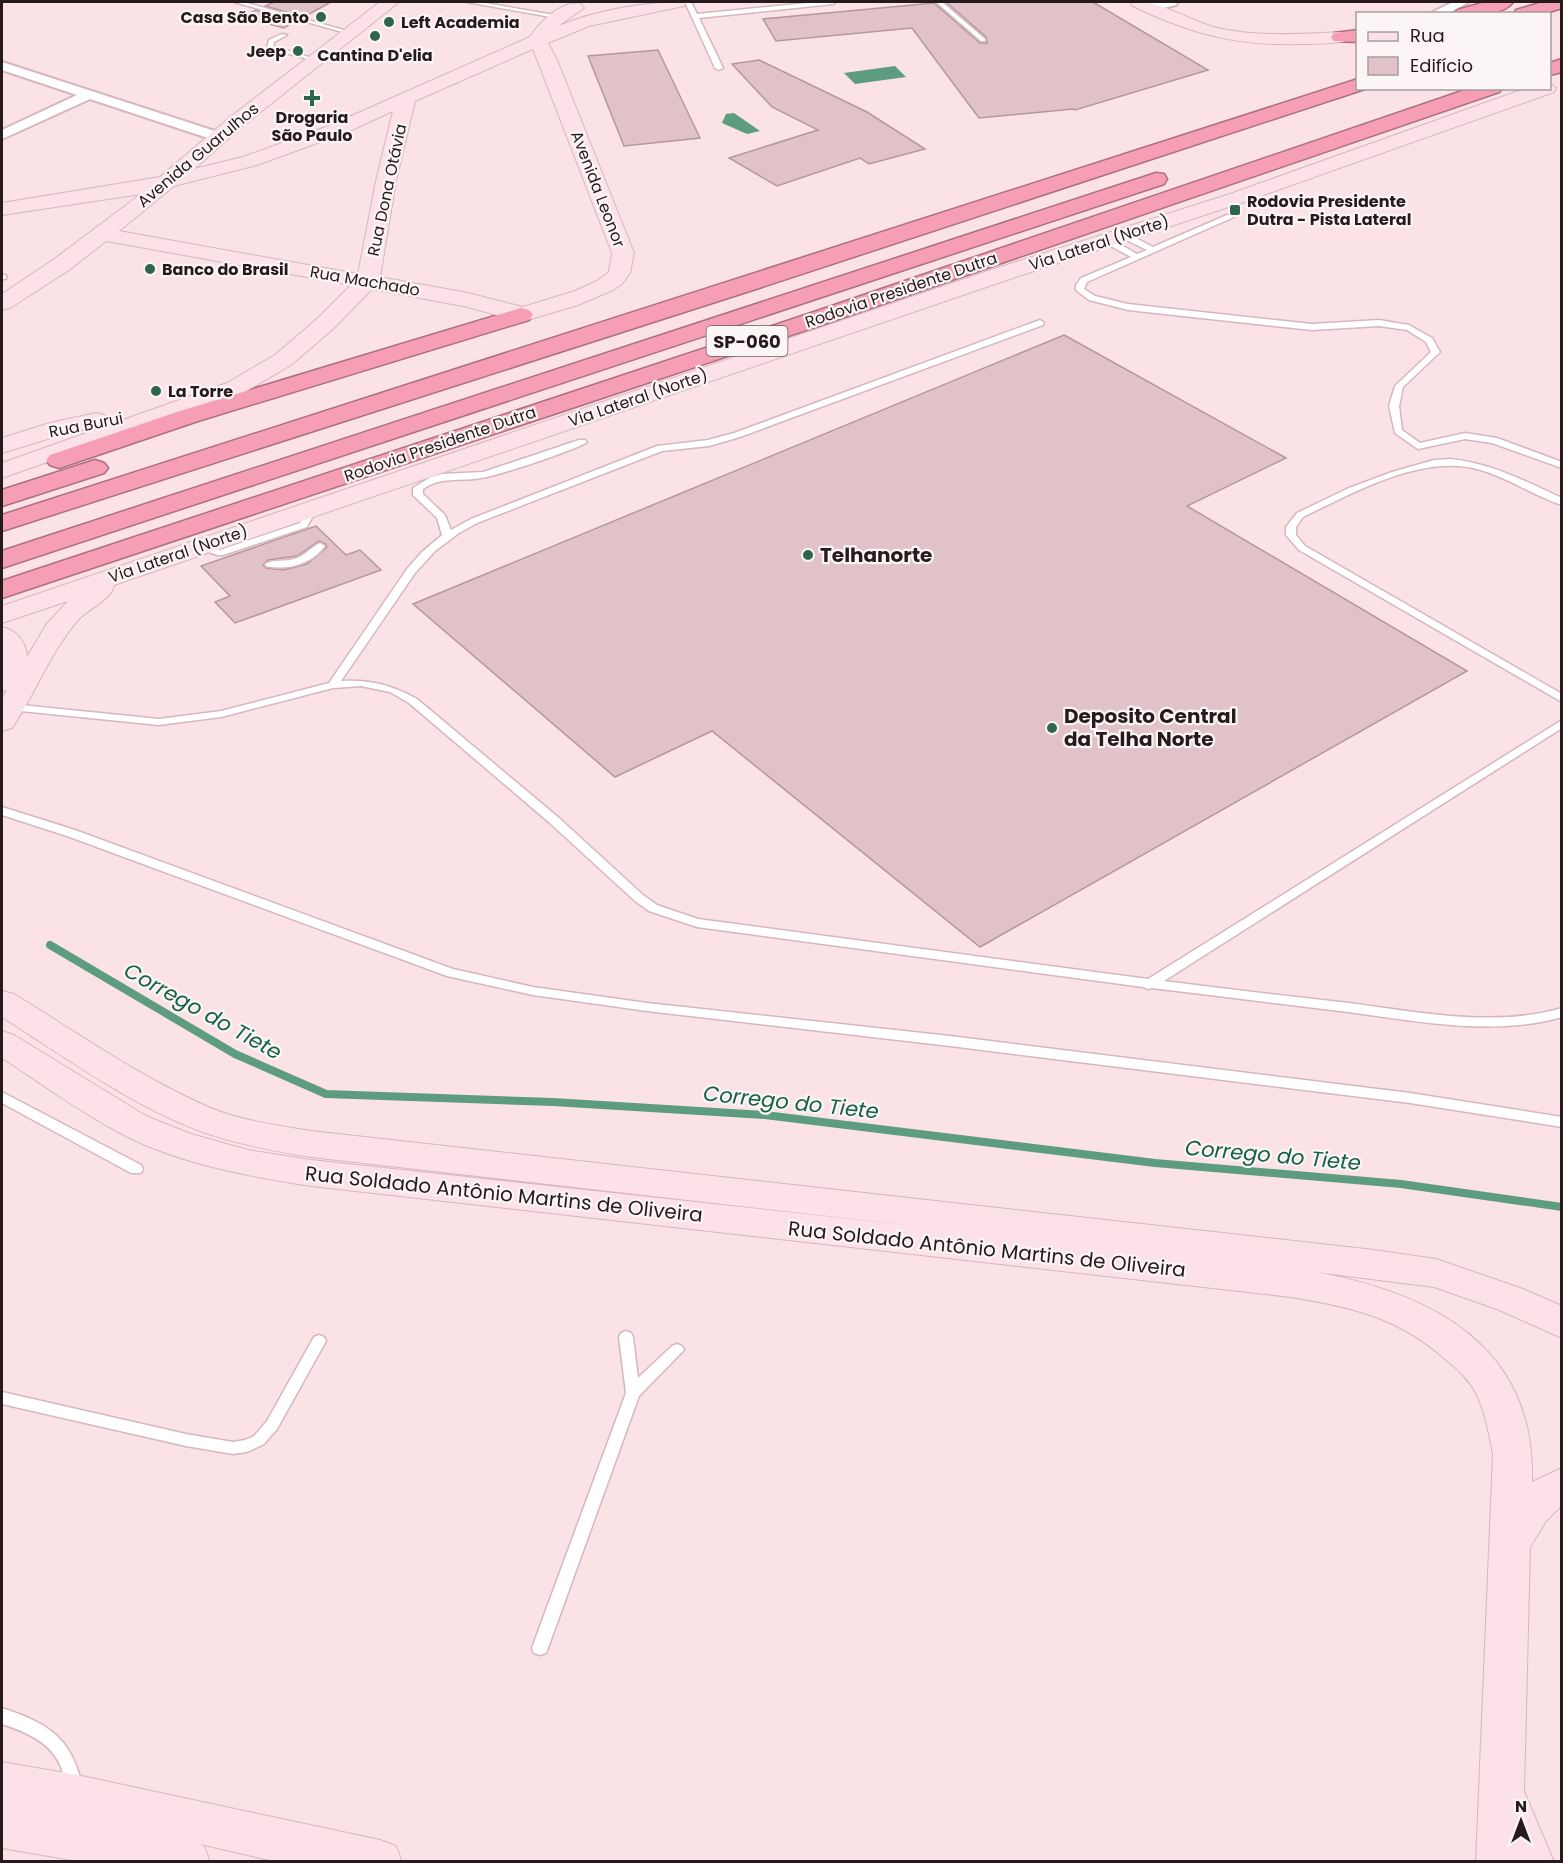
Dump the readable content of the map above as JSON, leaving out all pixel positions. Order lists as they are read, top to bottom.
{
  "streets": {
    "highway": ["Rodovia Presidente Dutra", "SP-060"],
    "street": [
      "Avenida Guarulhos",
      "Avenida Leonor",
      "Rua Dona Otávia",
      "Via Lateral (Norte)",
      "Rua Machado",
      "Rua Burui",
      "Rua Soldado Antônio Martins de Oliveira"
    ]
  },
  "crossings": [
    ["Avenida Guarulhos", "Rua Machado"],
    ["Avenida Leonor", "Rua Machado"],
    ["Rua Dona Otávia", "Rua Machado"]
  ],
  "water": ["Corrego do Tiete"],
  "places": {
    "other": [
      "Casa São Bento",
      "Left Academia",
      "Cantina D'elia",
      "Jeep",
      "Banco do Brasil",
      "La Torre",
      "Telhanorte",
      "Deposito Central da Telha Norte"
    ],
    "health": ["Drogaria São Paulo"],
    "transit": ["Rodovia Presidente Dutra - Pista Lateral"]
  },
  "legend": ["Rua", "Edifício"],
  "north": "top"
}
